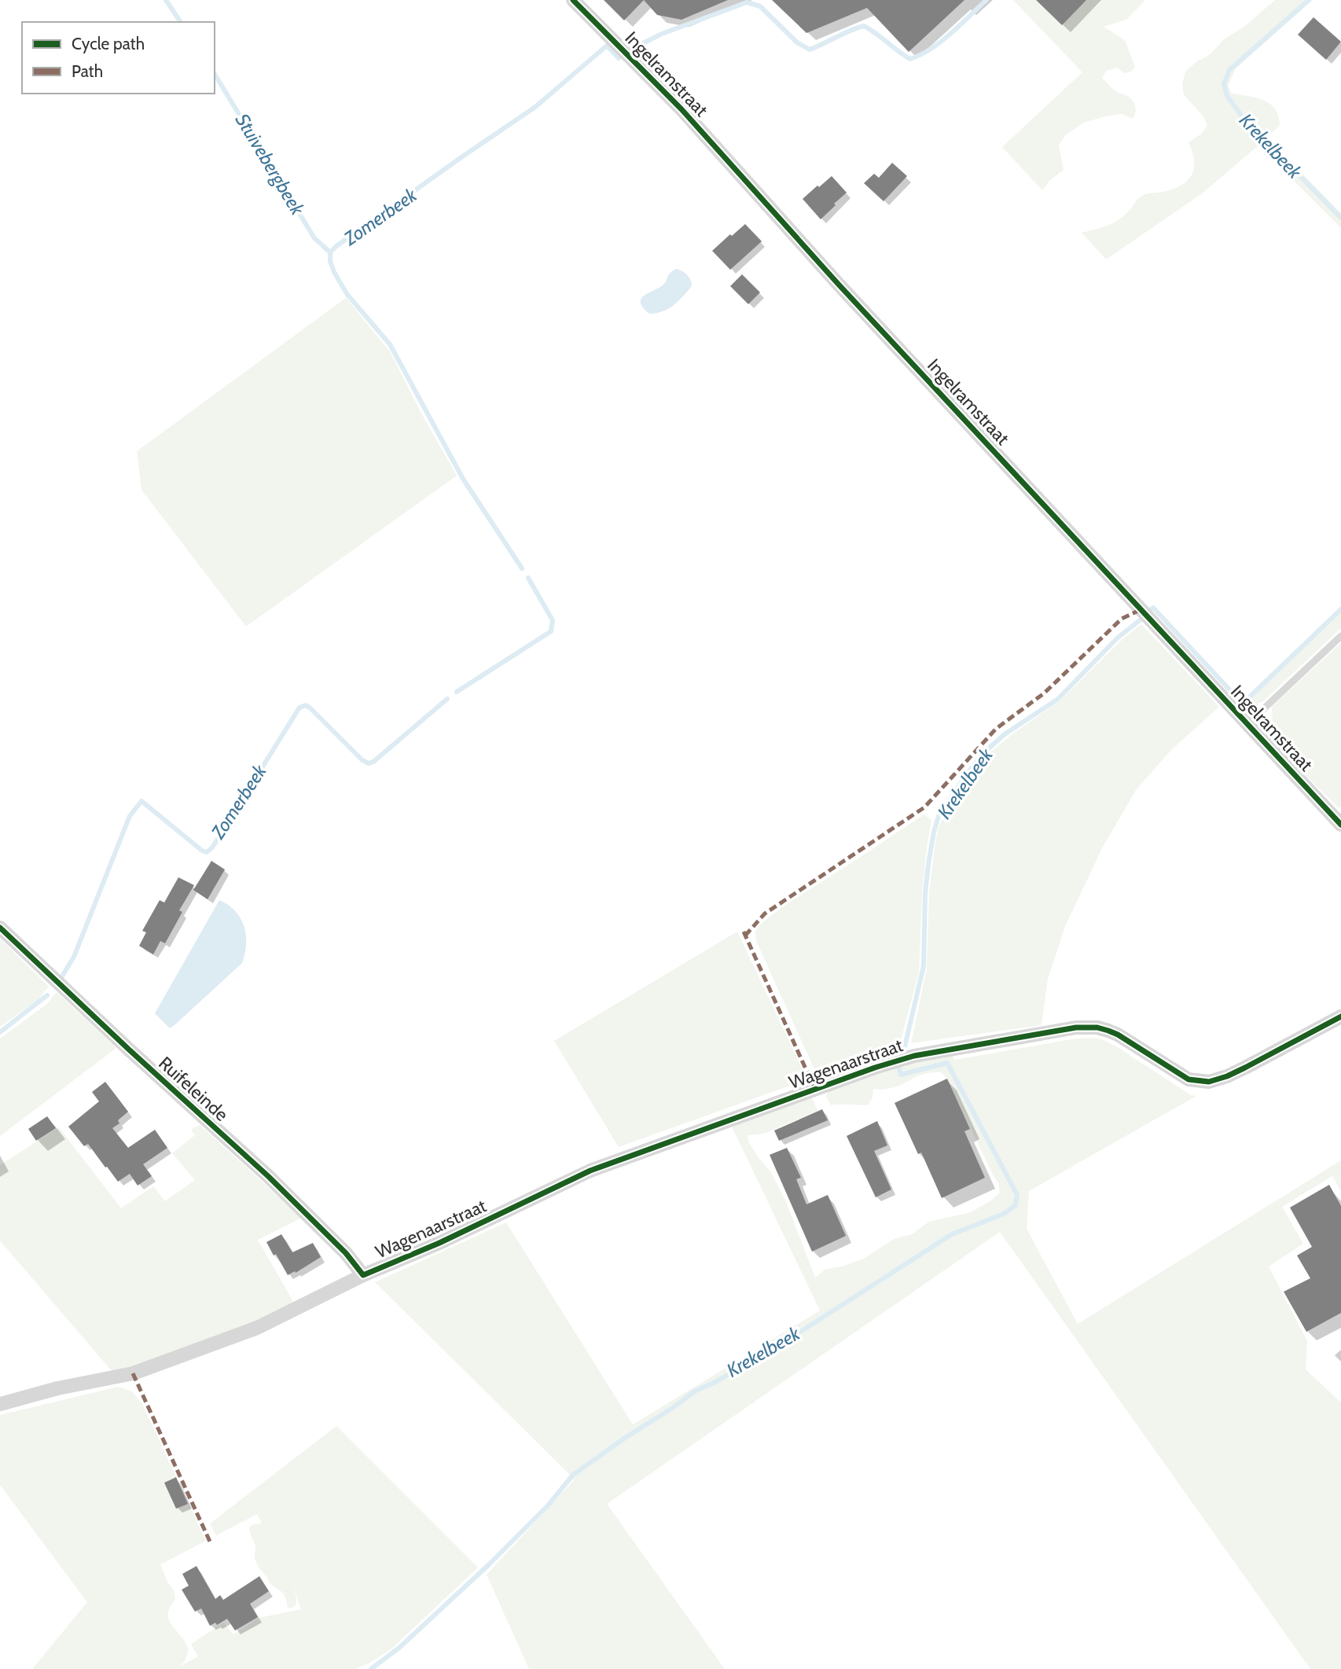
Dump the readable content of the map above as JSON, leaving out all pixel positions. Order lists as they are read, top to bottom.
{
  "streets": {
    "street": ["Ingelramstraat", "Wagenaarstraat", "Ruifeleinde"]
  },
  "crossings": [
    ["Wagenaarstraat", "Ruifeleinde"]
  ],
  "water": ["Krekelbeek", "Stuivebergbeek", "Zomerbeek"],
  "legend": ["Cycle path", "Path"]
}
